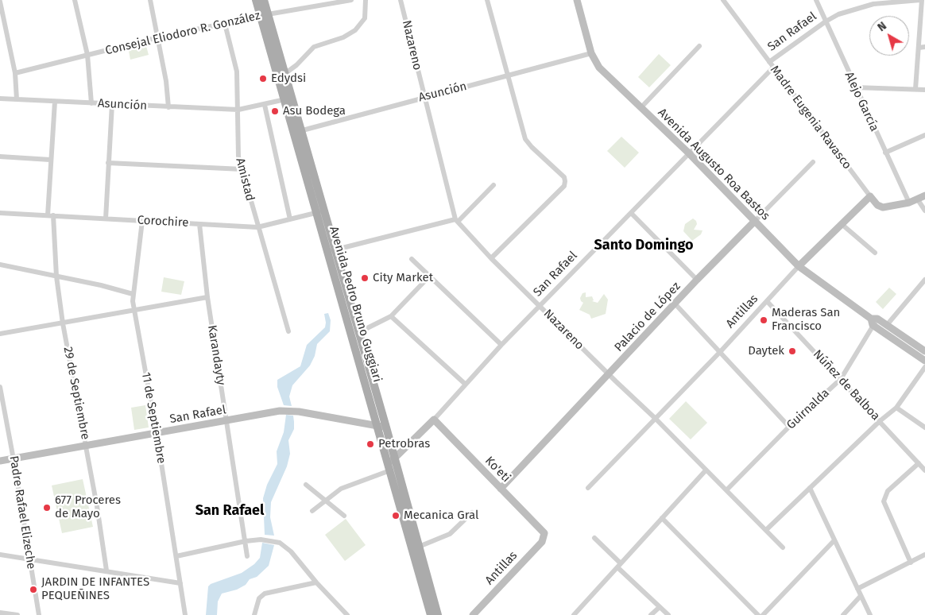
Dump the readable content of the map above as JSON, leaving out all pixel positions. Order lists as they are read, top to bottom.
{
  "streets": {
    "main road": ["Avenida Pedro Bruno Guggiari"],
    "street": [
      "San Rafael",
      "Consejal Eliodoro R. González",
      "Nazareno",
      "Asunción",
      "Alejo García",
      "Madre Eugenia Ravasco",
      "Avenida Augusto Roa Bastos",
      "Amistad",
      "Corochire",
      "Antillas",
      "Palacio de López",
      "Karandayty",
      "Núñez de Balboa",
      "29 de Septiembre",
      "Guirnalda",
      "11 de Septiembre",
      "Ko'eti",
      "Padre Rafael Elizeche"
    ]
  },
  "crossings": [
    ["San Rafael", "Nazareno"],
    ["San Rafael", "Alejo García"],
    ["San Rafael", "Madre Eugenia Ravasco"],
    ["San Rafael", "Avenida Augusto Roa Bastos"],
    ["San Rafael", "Avenida Pedro Bruno Guggiari"],
    ["San Rafael", "Karandayty"],
    ["San Rafael", "29 de Septiembre"],
    ["San Rafael", "11 de Septiembre"],
    ["San Rafael", "Ko'eti"],
    ["San Rafael", "Padre Rafael Elizeche"],
    ["Consejal Eliodoro R. González", "Amistad"],
    ["Consejal Eliodoro R. González", "Avenida Pedro Bruno Guggiari"],
    ["Nazareno", "Asunción"],
    ["Nazareno", "Antillas"],
    ["Nazareno", "Palacio de López"],
    ["Nazareno", "Guirnalda"],
    ["Asunción", "Avenida Augusto Roa Bastos"],
    ["Asunción", "Amistad"],
    ["Asunción", "Avenida Pedro Bruno Guggiari"],
    ["Asunción", "29 de Septiembre"],
    ["Madre Eugenia Ravasco", "Antillas"],
    ["Avenida Augusto Roa Bastos", "Antillas"],
    ["Avenida Augusto Roa Bastos", "Palacio de López"],
    ["Avenida Augusto Roa Bastos", "Guirnalda"],
    ["Amistad", "Corochire"],
    ["Corochire", "Avenida Pedro Bruno Guggiari"],
    ["Corochire", "Karandayty"],
    ["Corochire", "29 de Septiembre"],
    ["Corochire", "11 de Septiembre"],
    ["Antillas", "Núñez de Balboa"],
    ["Antillas", "Ko'eti"],
    ["Palacio de López", "Ko'eti"],
    ["Núñez de Balboa", "Guirnalda"]
  ],
  "districts": ["Santo Domingo", "San Rafael"],
  "places": [
    "Edydsi",
    "Asu Bodega",
    "City Market",
    "Maderas San Francisco",
    "Daytek",
    "Petrobras",
    "677 Proceres de Mayo",
    "Mecanica Gral",
    "JARDIN DE INFANTES PEQUEÑINES"
  ],
  "north": "top left"
}
